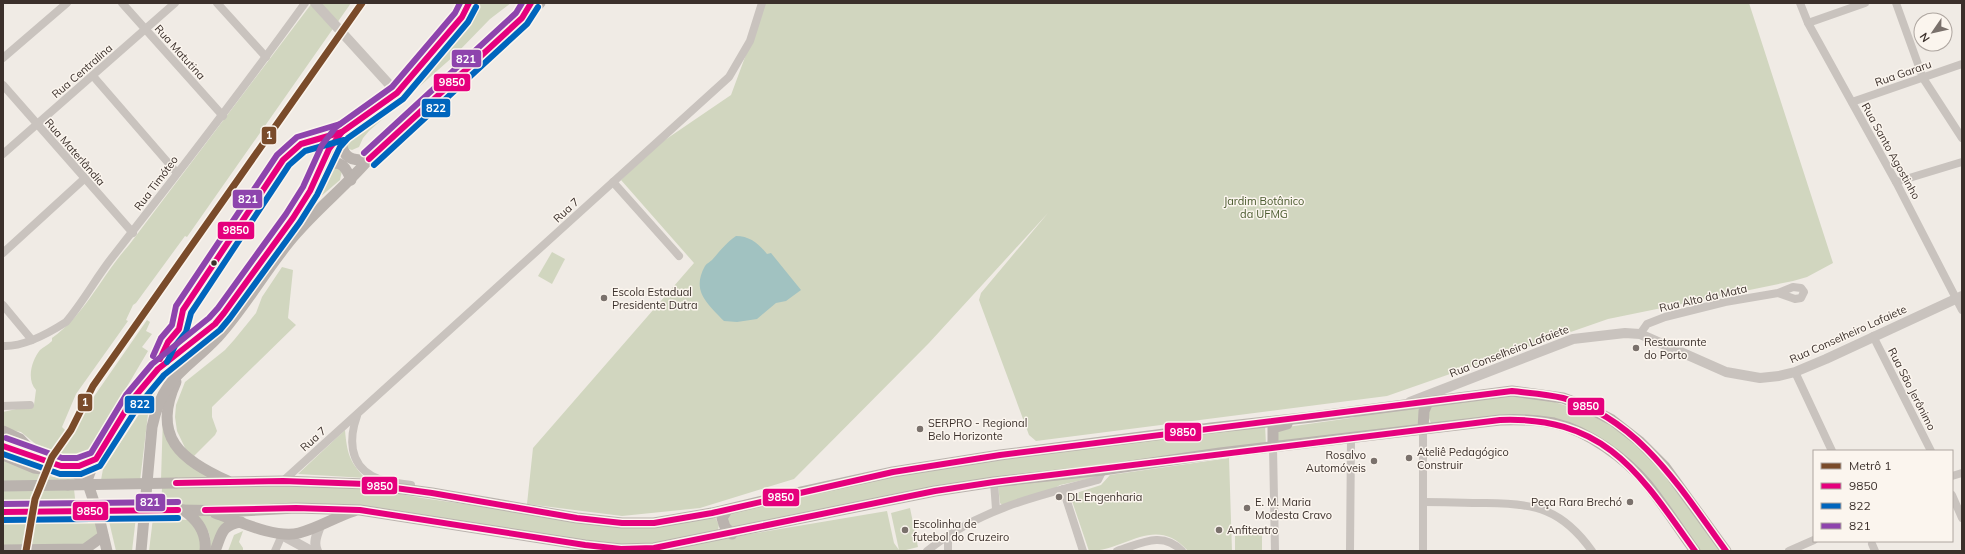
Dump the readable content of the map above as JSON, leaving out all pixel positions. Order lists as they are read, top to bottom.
{
  "streets": {
    "street": [
      "Rua Matutina",
      "Rua Centralina",
      "Rua Gararu",
      "Rua Santo Agostinho",
      "Rua Materlândia",
      "Rua Timóteo",
      "Rua 7",
      "Rua Alto da Mata",
      "Rua Conselheiro Lafaiete",
      "Rua São Jerônimo"
    ]
  },
  "crossings": [
    ["Rua Matutina", "Rua Centralina"],
    ["Rua Matutina", "Rua Timóteo"],
    ["Rua Centralina", "Rua Materlândia"],
    ["Rua Gararu", "Rua Santo Agostinho"],
    ["Rua Santo Agostinho", "Rua Conselheiro Lafaiete"],
    ["Rua Materlândia", "Rua Timóteo"],
    ["Rua Alto da Mata", "Rua Conselheiro Lafaiete"],
    ["Rua Conselheiro Lafaiete", "Rua São Jerônimo"]
  ],
  "parks": ["Jardim Botânico da UFMG"],
  "places": [
    "Escola Estadual Presidente Dutra",
    "Restaurante do Porto",
    "SERPRO - Regional Belo Horizonte",
    "Ateliê Pedagógico Construir",
    "Rosalvo Automóveis",
    "DL Engenharia",
    "Peça Rara Brechó",
    "E. M. Maria Modesta Cravo",
    "Escolinha de futebol do Cruzeiro",
    "Anfiteatro"
  ],
  "lines": [
    "metro line 1",
    "transit line 9850",
    "transit line 821",
    "transit line 822"
  ],
  "legend": [
    "Metrô 1",
    "9850",
    "822",
    "821"
  ],
  "north": "bottom left"
}
